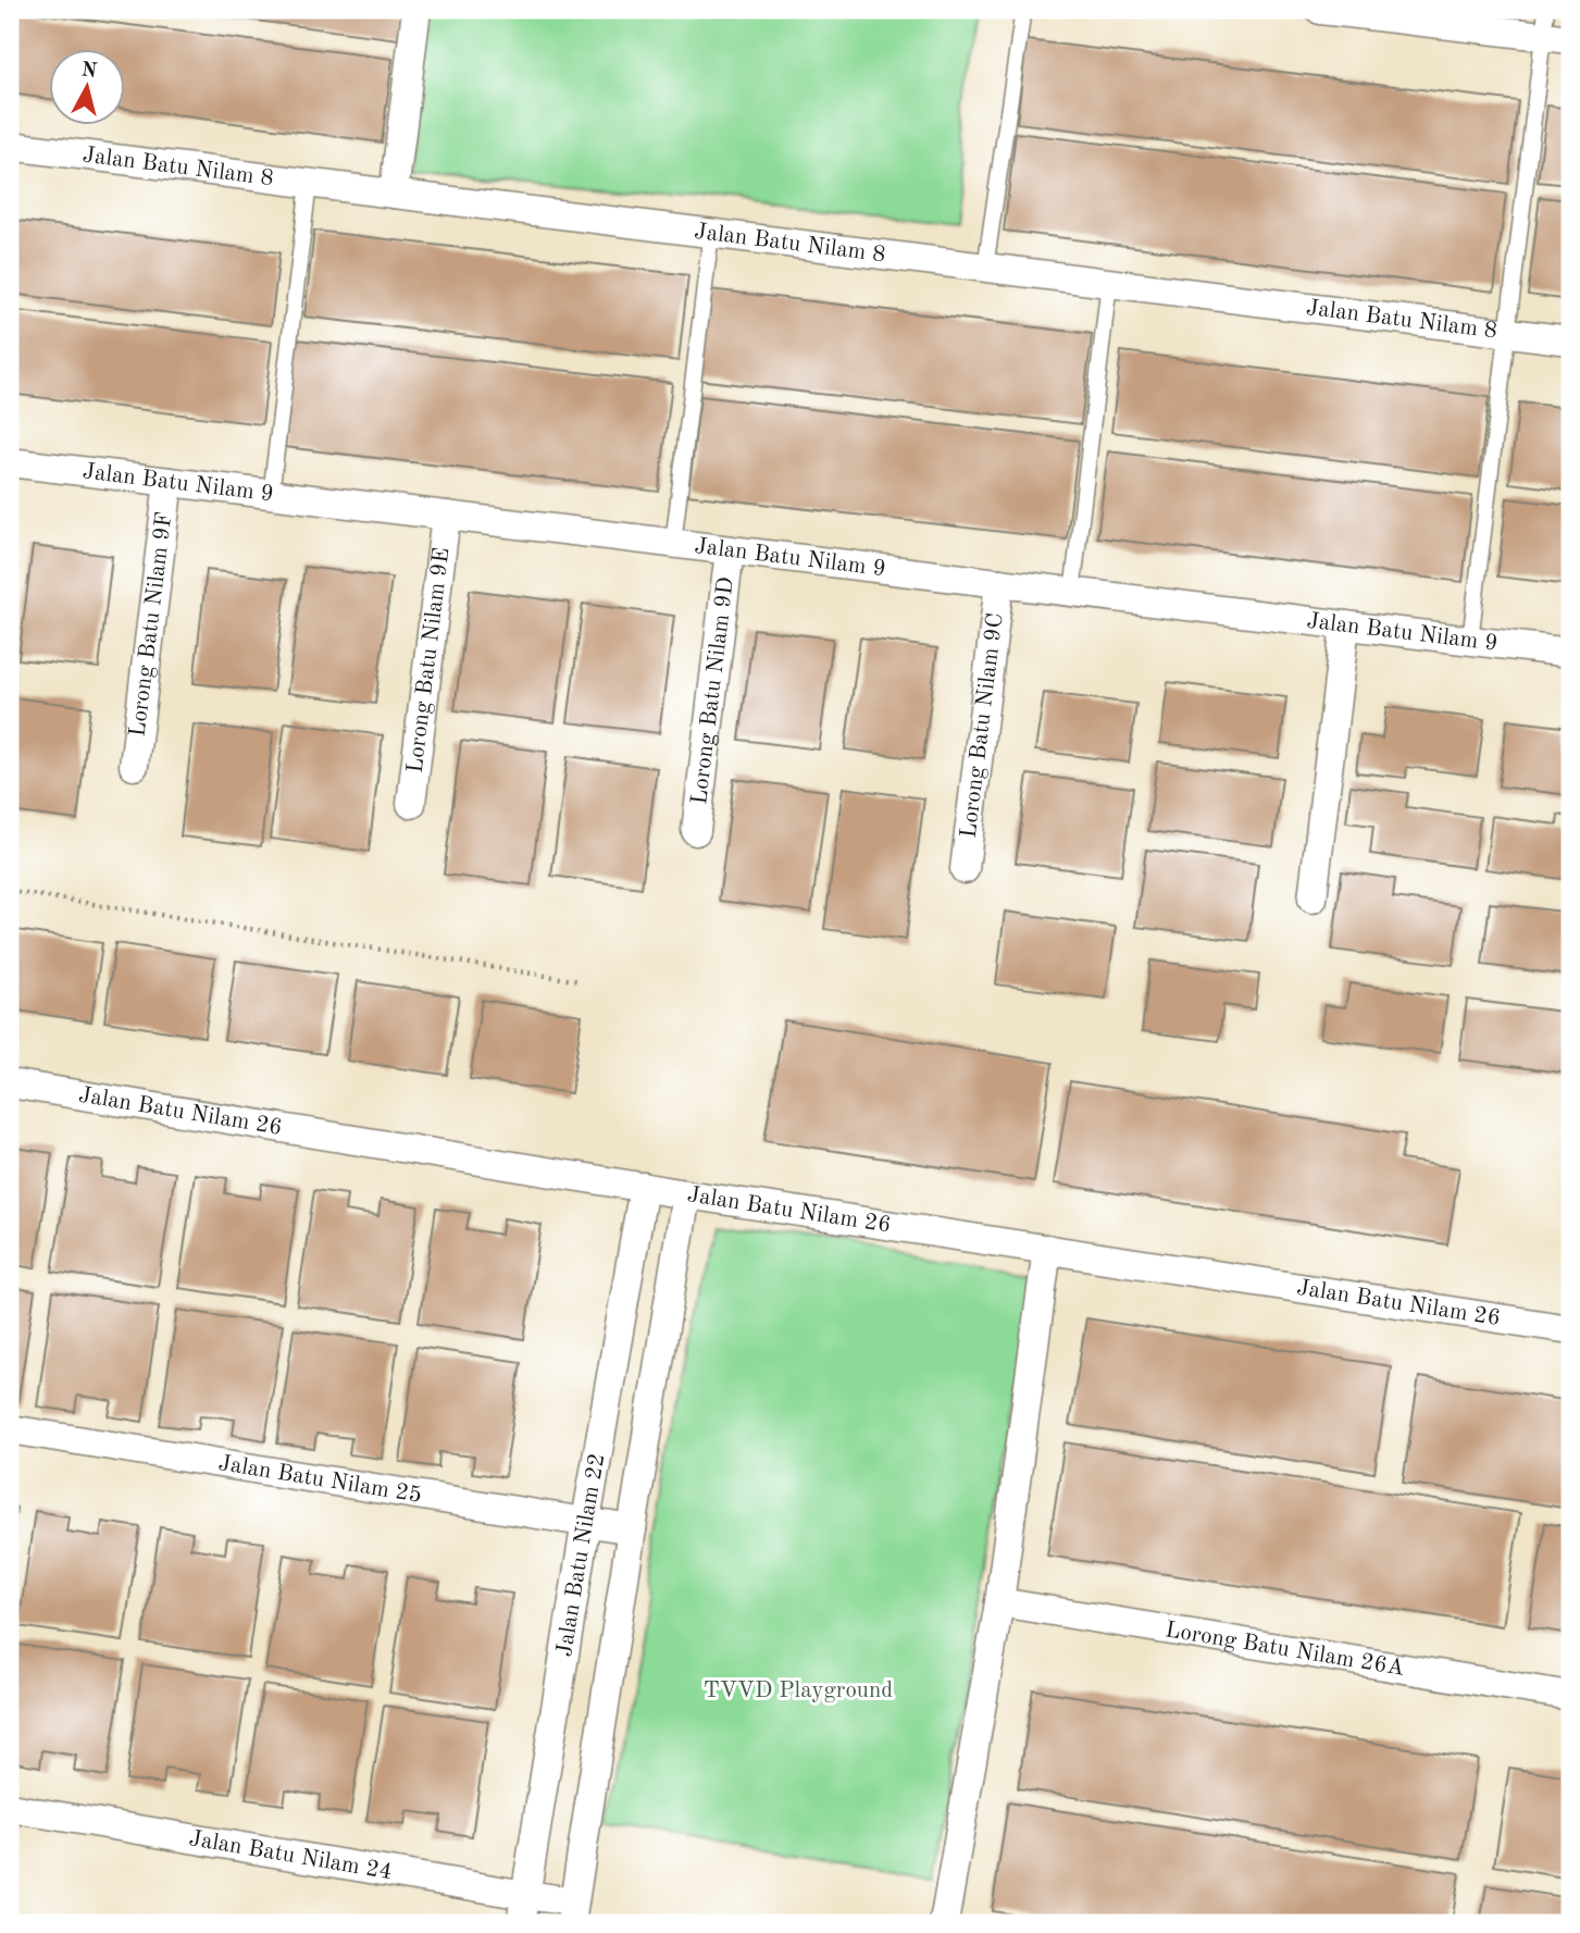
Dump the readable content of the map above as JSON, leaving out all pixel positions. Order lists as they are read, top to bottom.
{
  "streets": {
    "street": [
      "Jalan Batu Nilam 8",
      "Jalan Batu Nilam 9",
      "Lorong Batu Nilam 9F",
      "Lorong Batu Nilam 9E",
      "Lorong Batu Nilam 9D",
      "Lorong Batu Nilam 9C",
      "Jalan Batu Nilam 26",
      "Jalan Batu Nilam 25",
      "Jalan Batu Nilam 22",
      "Lorong Batu Nilam 26A",
      "Jalan Batu Nilam 24"
    ]
  },
  "crossings": [
    ["Jalan Batu Nilam 9", "Lorong Batu Nilam 9F"],
    ["Jalan Batu Nilam 9", "Lorong Batu Nilam 9E"],
    ["Jalan Batu Nilam 9", "Lorong Batu Nilam 9D"],
    ["Jalan Batu Nilam 9", "Lorong Batu Nilam 9C"],
    ["Jalan Batu Nilam 26", "Jalan Batu Nilam 22"],
    ["Jalan Batu Nilam 25", "Jalan Batu Nilam 22"],
    ["Jalan Batu Nilam 22", "Jalan Batu Nilam 24"]
  ],
  "parks": ["TVVD Playground"],
  "north": "top"
}
